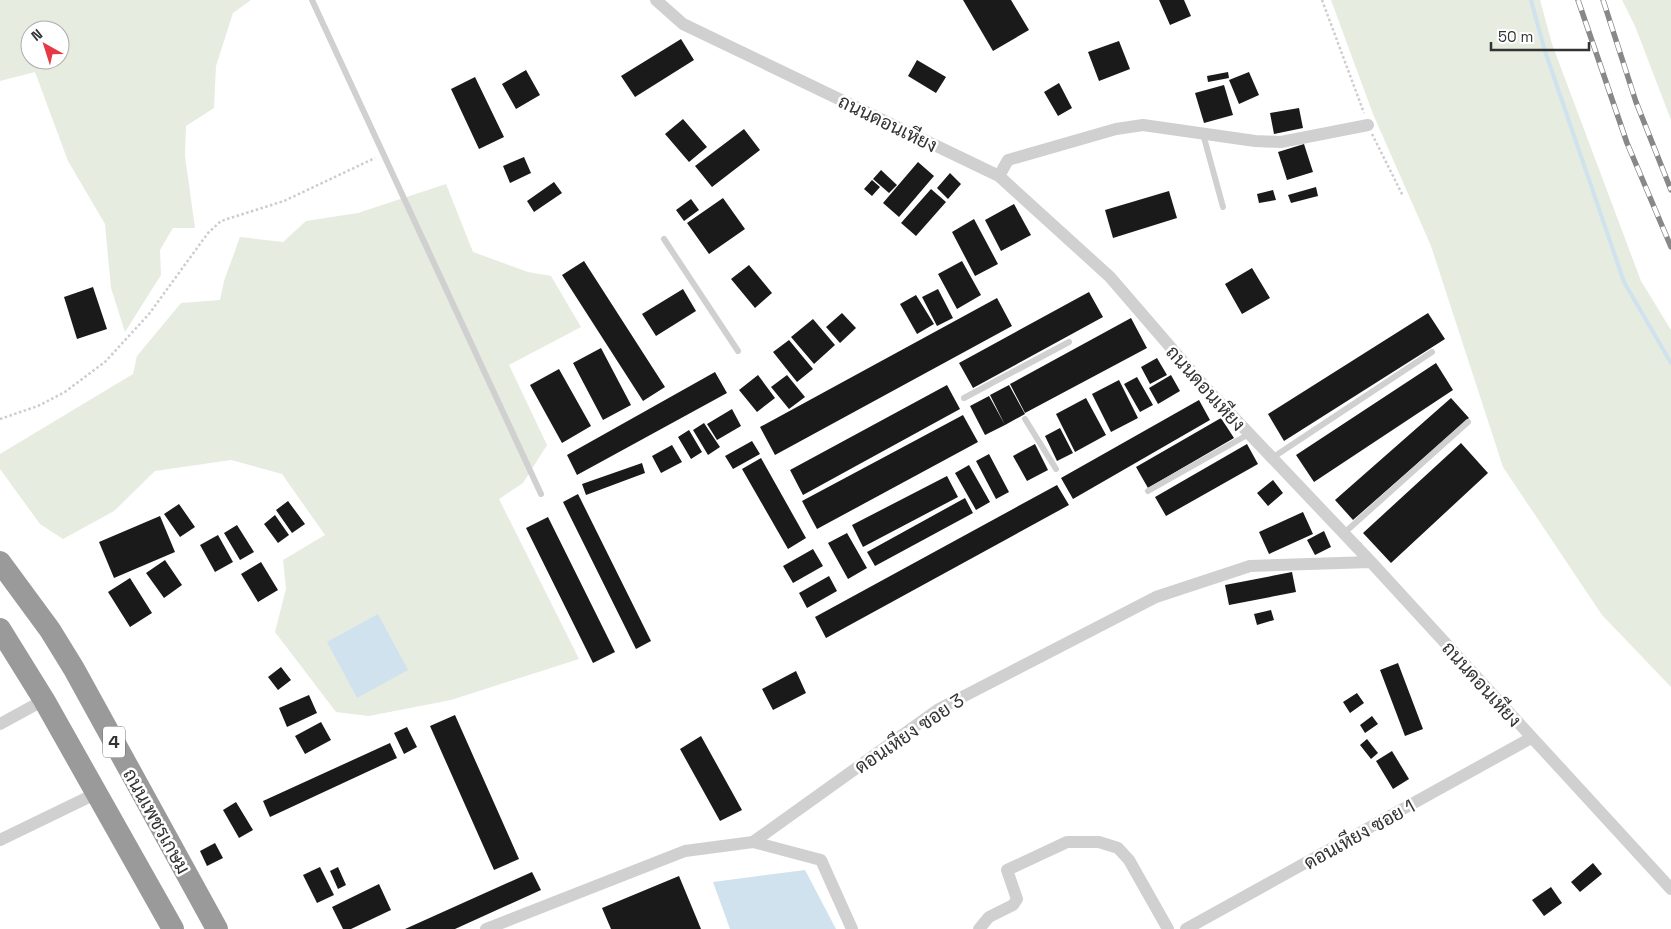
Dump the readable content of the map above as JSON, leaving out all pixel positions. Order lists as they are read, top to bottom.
{
  "streets": {
    "highway": ["4", "ถนนเพชรเกษม"],
    "street": ["ถนนดอนเหียง", "ดอนเหียง ซอย 3", "ดอนเหียง ซอย 1"]
  },
  "crossings": [
    ["ถนนดอนเหียง", "ดอนเหียง ซอย 3"],
    ["ถนนดอนเหียง", "ดอนเหียง ซอย 1"]
  ],
  "scale_bar": "50 m",
  "north": "top left"
}
